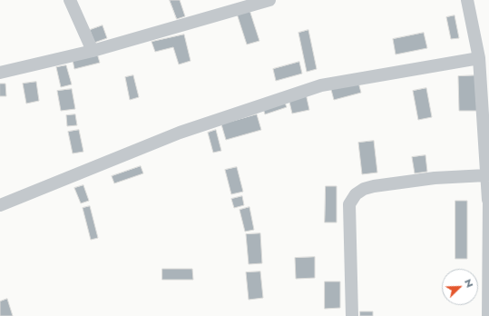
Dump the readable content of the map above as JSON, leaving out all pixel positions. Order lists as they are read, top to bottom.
{
  "north": "top right"
}
